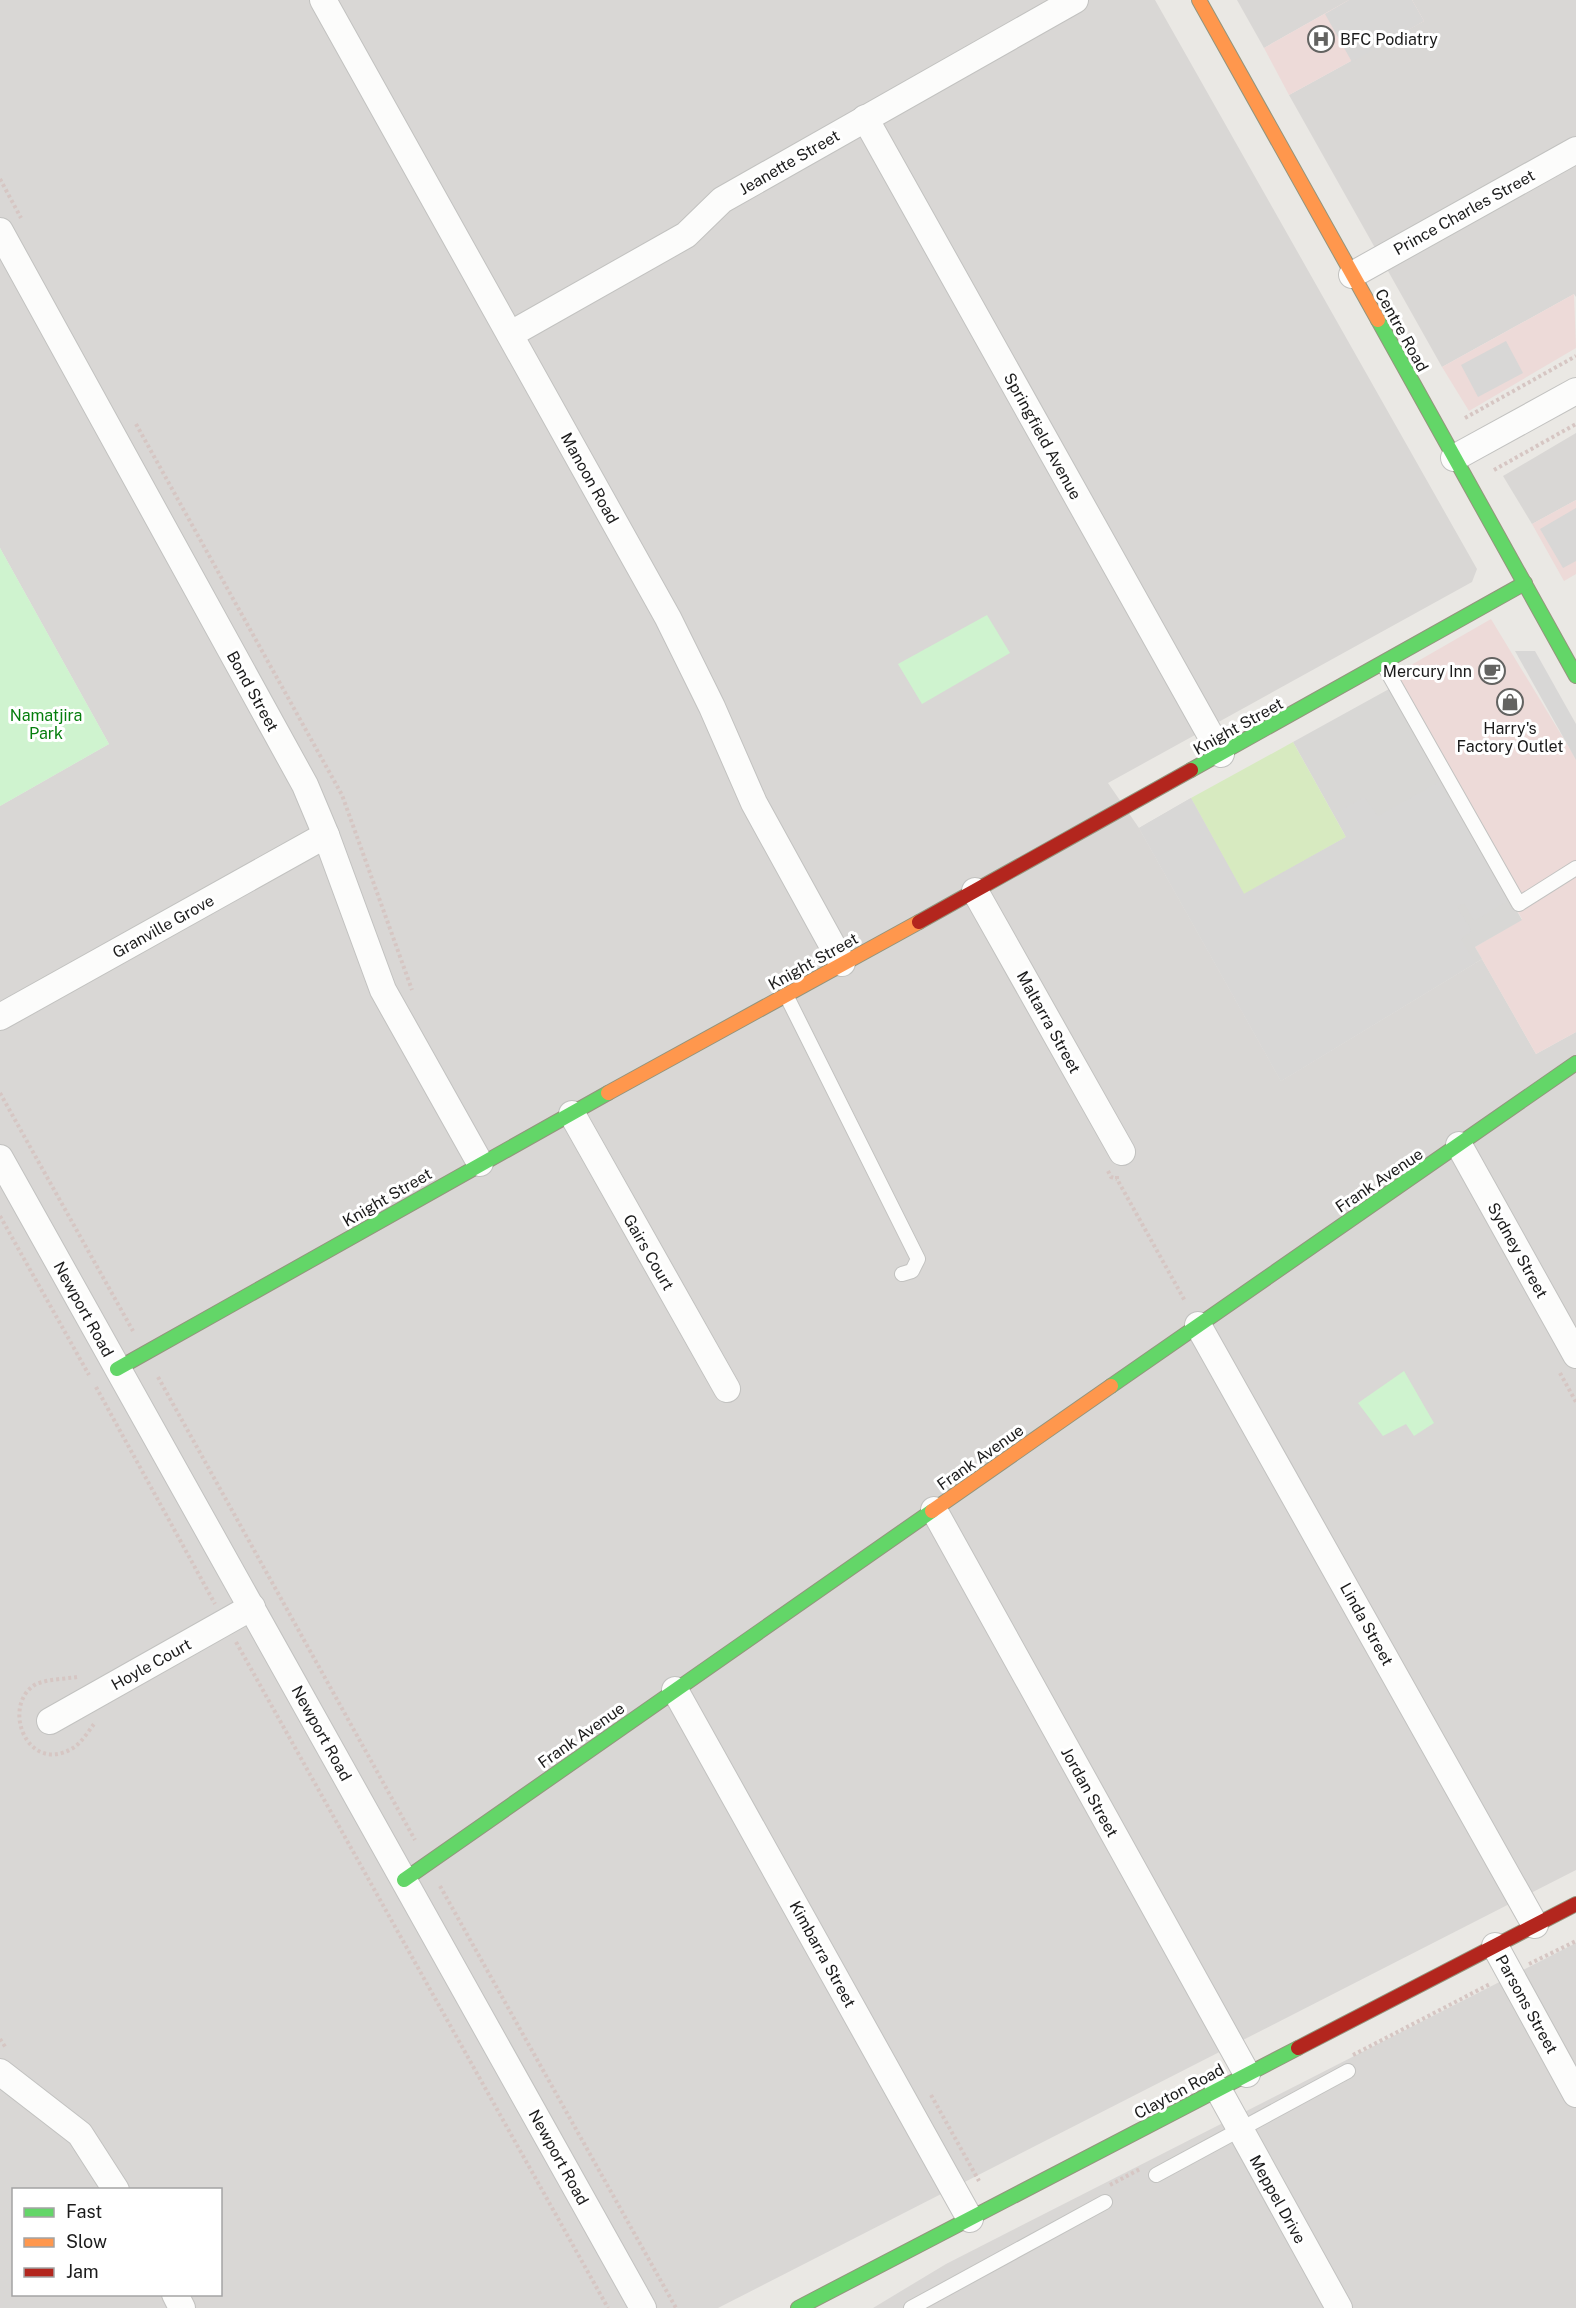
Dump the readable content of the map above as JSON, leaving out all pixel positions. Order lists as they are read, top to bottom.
{
  "streets": {
    "street": [
      "Jeanette Street",
      "Prince Charles Street",
      "Centre Road",
      "Springfield Avenue",
      "Manoon Road",
      "Bond Street",
      "Knight Street",
      "Granville Grove",
      "Maltarra Street",
      "Frank Avenue",
      "Sydney Street",
      "Gairs Court",
      "Newport Road",
      "Linda Street",
      "Hoyle Court",
      "Jordan Street",
      "Kimbarra Street",
      "Parsons Street",
      "Clayton Road",
      "Meppel Drive"
    ]
  },
  "crossings": [
    ["Jeanette Street", "Springfield Avenue"],
    ["Jeanette Street", "Manoon Road"],
    ["Prince Charles Street", "Centre Road"],
    ["Centre Road", "Knight Street"],
    ["Springfield Avenue", "Knight Street"],
    ["Manoon Road", "Knight Street"],
    ["Bond Street", "Knight Street"],
    ["Bond Street", "Granville Grove"],
    ["Knight Street", "Maltarra Street"],
    ["Knight Street", "Gairs Court"],
    ["Knight Street", "Newport Road"],
    ["Frank Avenue", "Sydney Street"],
    ["Frank Avenue", "Newport Road"],
    ["Frank Avenue", "Linda Street"],
    ["Frank Avenue", "Jordan Street"],
    ["Frank Avenue", "Kimbarra Street"],
    ["Newport Road", "Hoyle Court"],
    ["Linda Street", "Clayton Road"],
    ["Jordan Street", "Clayton Road"],
    ["Kimbarra Street", "Clayton Road"],
    ["Parsons Street", "Clayton Road"],
    ["Clayton Road", "Meppel Drive"]
  ],
  "parks": ["Namatjira Park"],
  "places": {
    "hospital": ["BFC Podiatry"],
    "cafe": ["Mercury Inn"],
    "shop": ["Harry's Factory Outlet"]
  },
  "legend": ["Fast", "Slow", "Jam"]
}
